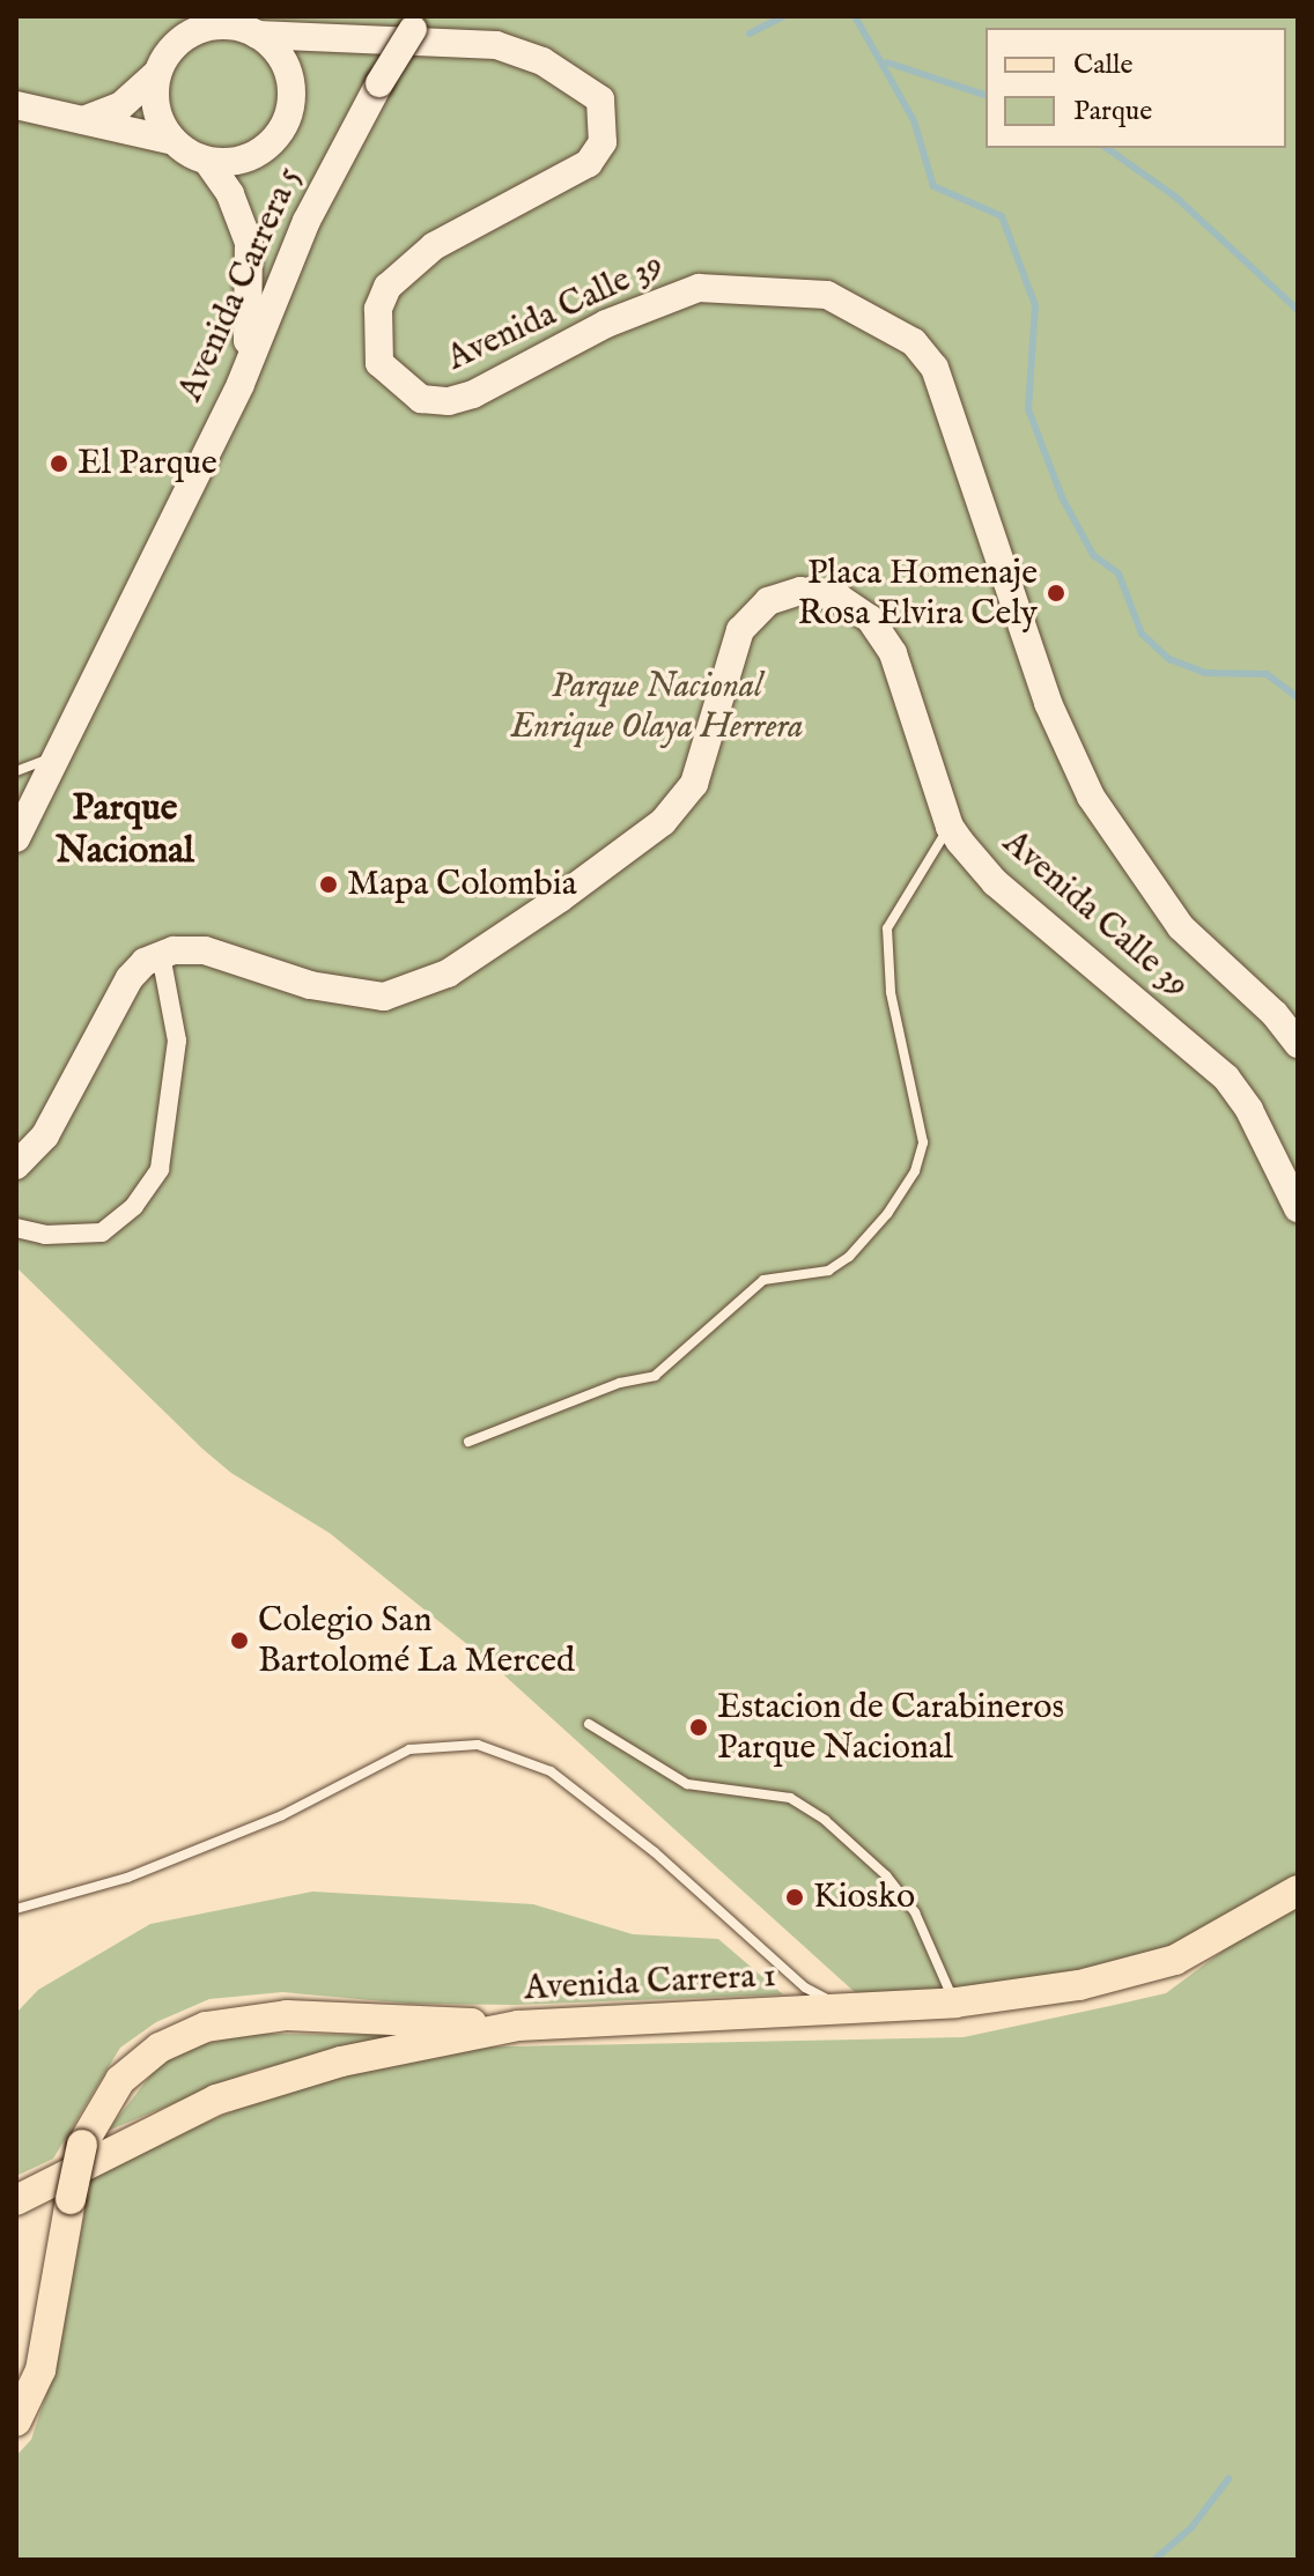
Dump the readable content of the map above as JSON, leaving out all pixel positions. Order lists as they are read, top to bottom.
{
  "streets": {
    "main road": ["Avenida Carrera 1"],
    "street": ["Avenida Carrera 5", "Avenida Calle 39"]
  },
  "districts": ["Parque Nacional"],
  "parks": ["Parque Nacional Enrique Olaya Herrera"],
  "places": [
    "El Parque",
    "Placa Homenaje Rosa Elvira Cely",
    "Mapa Colombia",
    "Colegio San Bartolomé La Merced",
    "Estacion de Carabineros Parque Nacional",
    "Kiosko"
  ],
  "legend": ["Calle", "Parque"]
}
